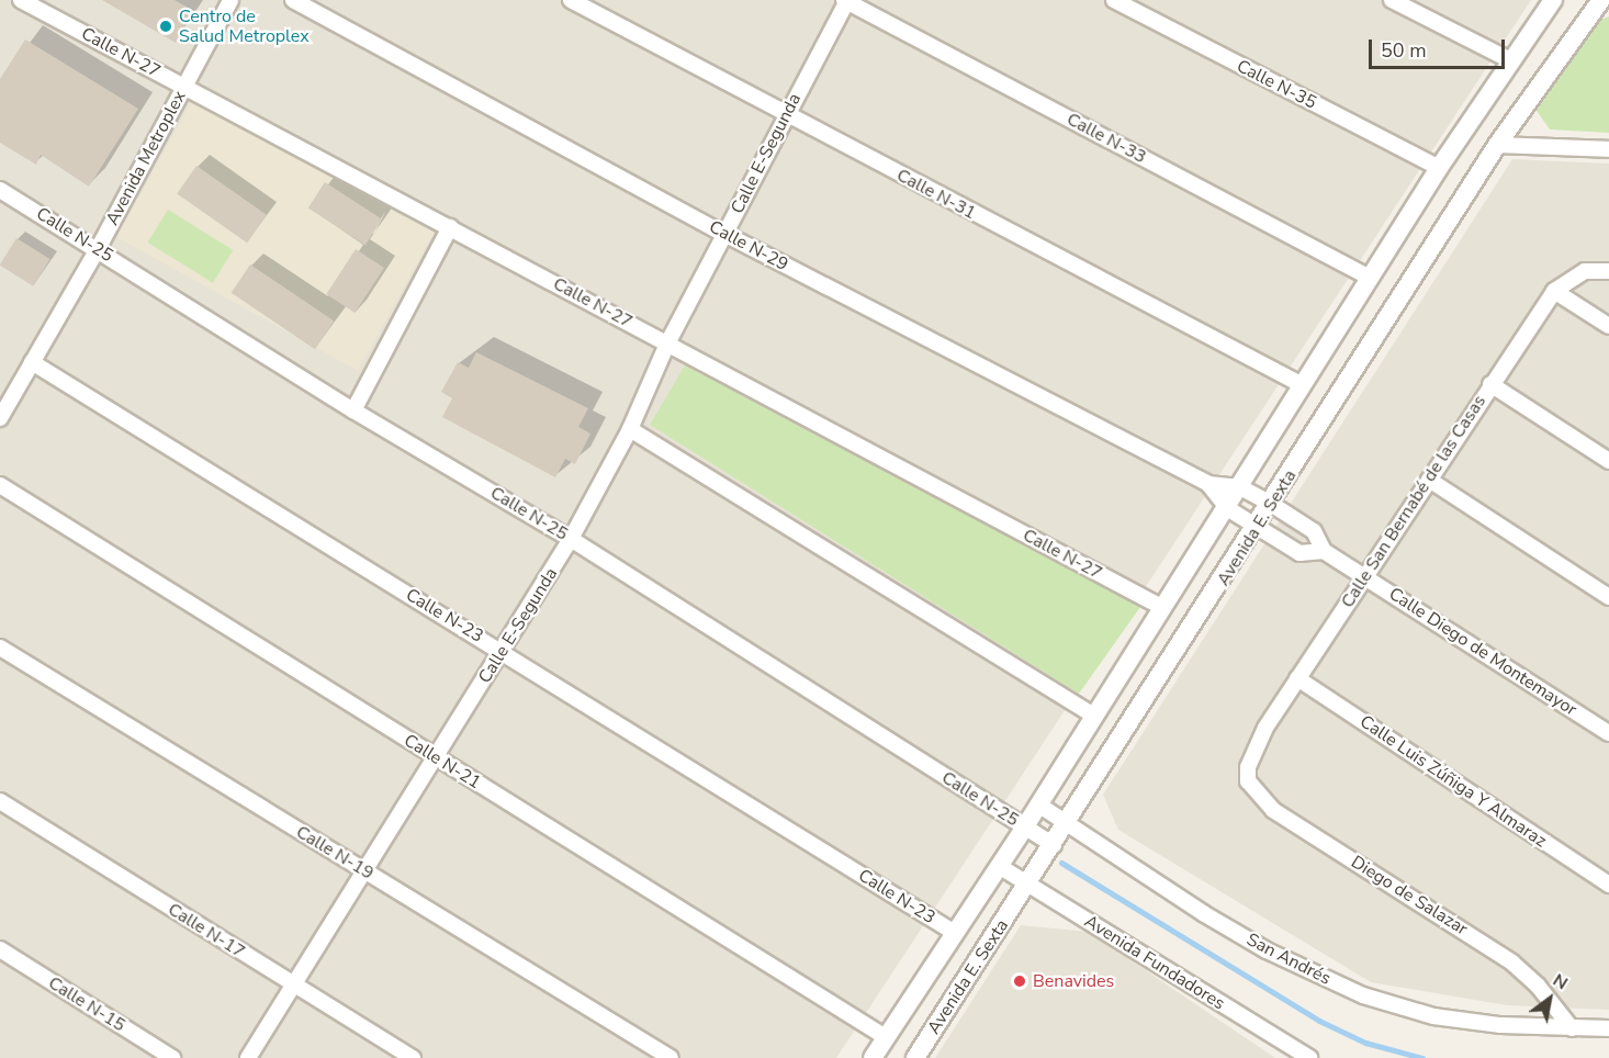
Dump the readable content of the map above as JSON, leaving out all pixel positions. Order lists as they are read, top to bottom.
{
  "streets": {
    "street": [
      "Calle N-27",
      "Calle N-35",
      "Calle N-33",
      "Calle E-Segunda",
      "Avenida Metroplex",
      "Calle N-31",
      "Calle N-25",
      "Calle N-29",
      "Calle San Bernabé de las Casas",
      "Avenida E. Sexta",
      "Calle N-23",
      "Calle Diego de Montemayor",
      "Calle N-21",
      "Calle Luis Zúñiga Y Almaraz",
      "Calle N-19",
      "Diego de Salazar",
      "Calle N-17",
      "San Andrés",
      "Avenida Fundadores",
      "Calle N-15"
    ]
  },
  "crossings": [
    ["Calle N-27", "Calle E-Segunda"],
    ["Calle N-27", "Avenida Metroplex"],
    ["Calle N-27", "Avenida E. Sexta"],
    ["Calle N-35", "Avenida E. Sexta"],
    ["Calle N-33", "Calle E-Segunda"],
    ["Calle N-33", "Avenida E. Sexta"],
    ["Calle E-Segunda", "Calle N-31"],
    ["Calle E-Segunda", "Calle N-25"],
    ["Calle E-Segunda", "Calle N-29"],
    ["Calle E-Segunda", "Calle N-23"],
    ["Calle E-Segunda", "Calle N-21"],
    ["Calle E-Segunda", "Calle N-19"],
    ["Calle E-Segunda", "Calle N-17"],
    ["Avenida Metroplex", "Calle N-25"],
    ["Avenida Metroplex", "Calle N-23"],
    ["Calle N-31", "Avenida E. Sexta"],
    ["Calle N-25", "Avenida E. Sexta"],
    ["Calle N-29", "Avenida E. Sexta"],
    ["Calle N-29", "Calle Diego de Montemayor"],
    ["Calle San Bernabé de las Casas", "Calle Diego de Montemayor"],
    ["Calle San Bernabé de las Casas", "Calle Luis Zúñiga Y Almaraz"],
    ["Calle San Bernabé de las Casas", "Diego de Salazar"],
    ["Avenida E. Sexta", "Calle N-23"],
    ["Avenida E. Sexta", "Calle Diego de Montemayor"],
    ["Avenida E. Sexta", "Calle N-21"],
    ["Avenida E. Sexta", "San Andrés"],
    ["Avenida E. Sexta", "Avenida Fundadores"],
    ["Diego de Salazar", "San Andrés"]
  ],
  "places": ["Centro de Salud Metroplex", "Benavides"],
  "scale_bar": "50 m",
  "north": "top right"
}
